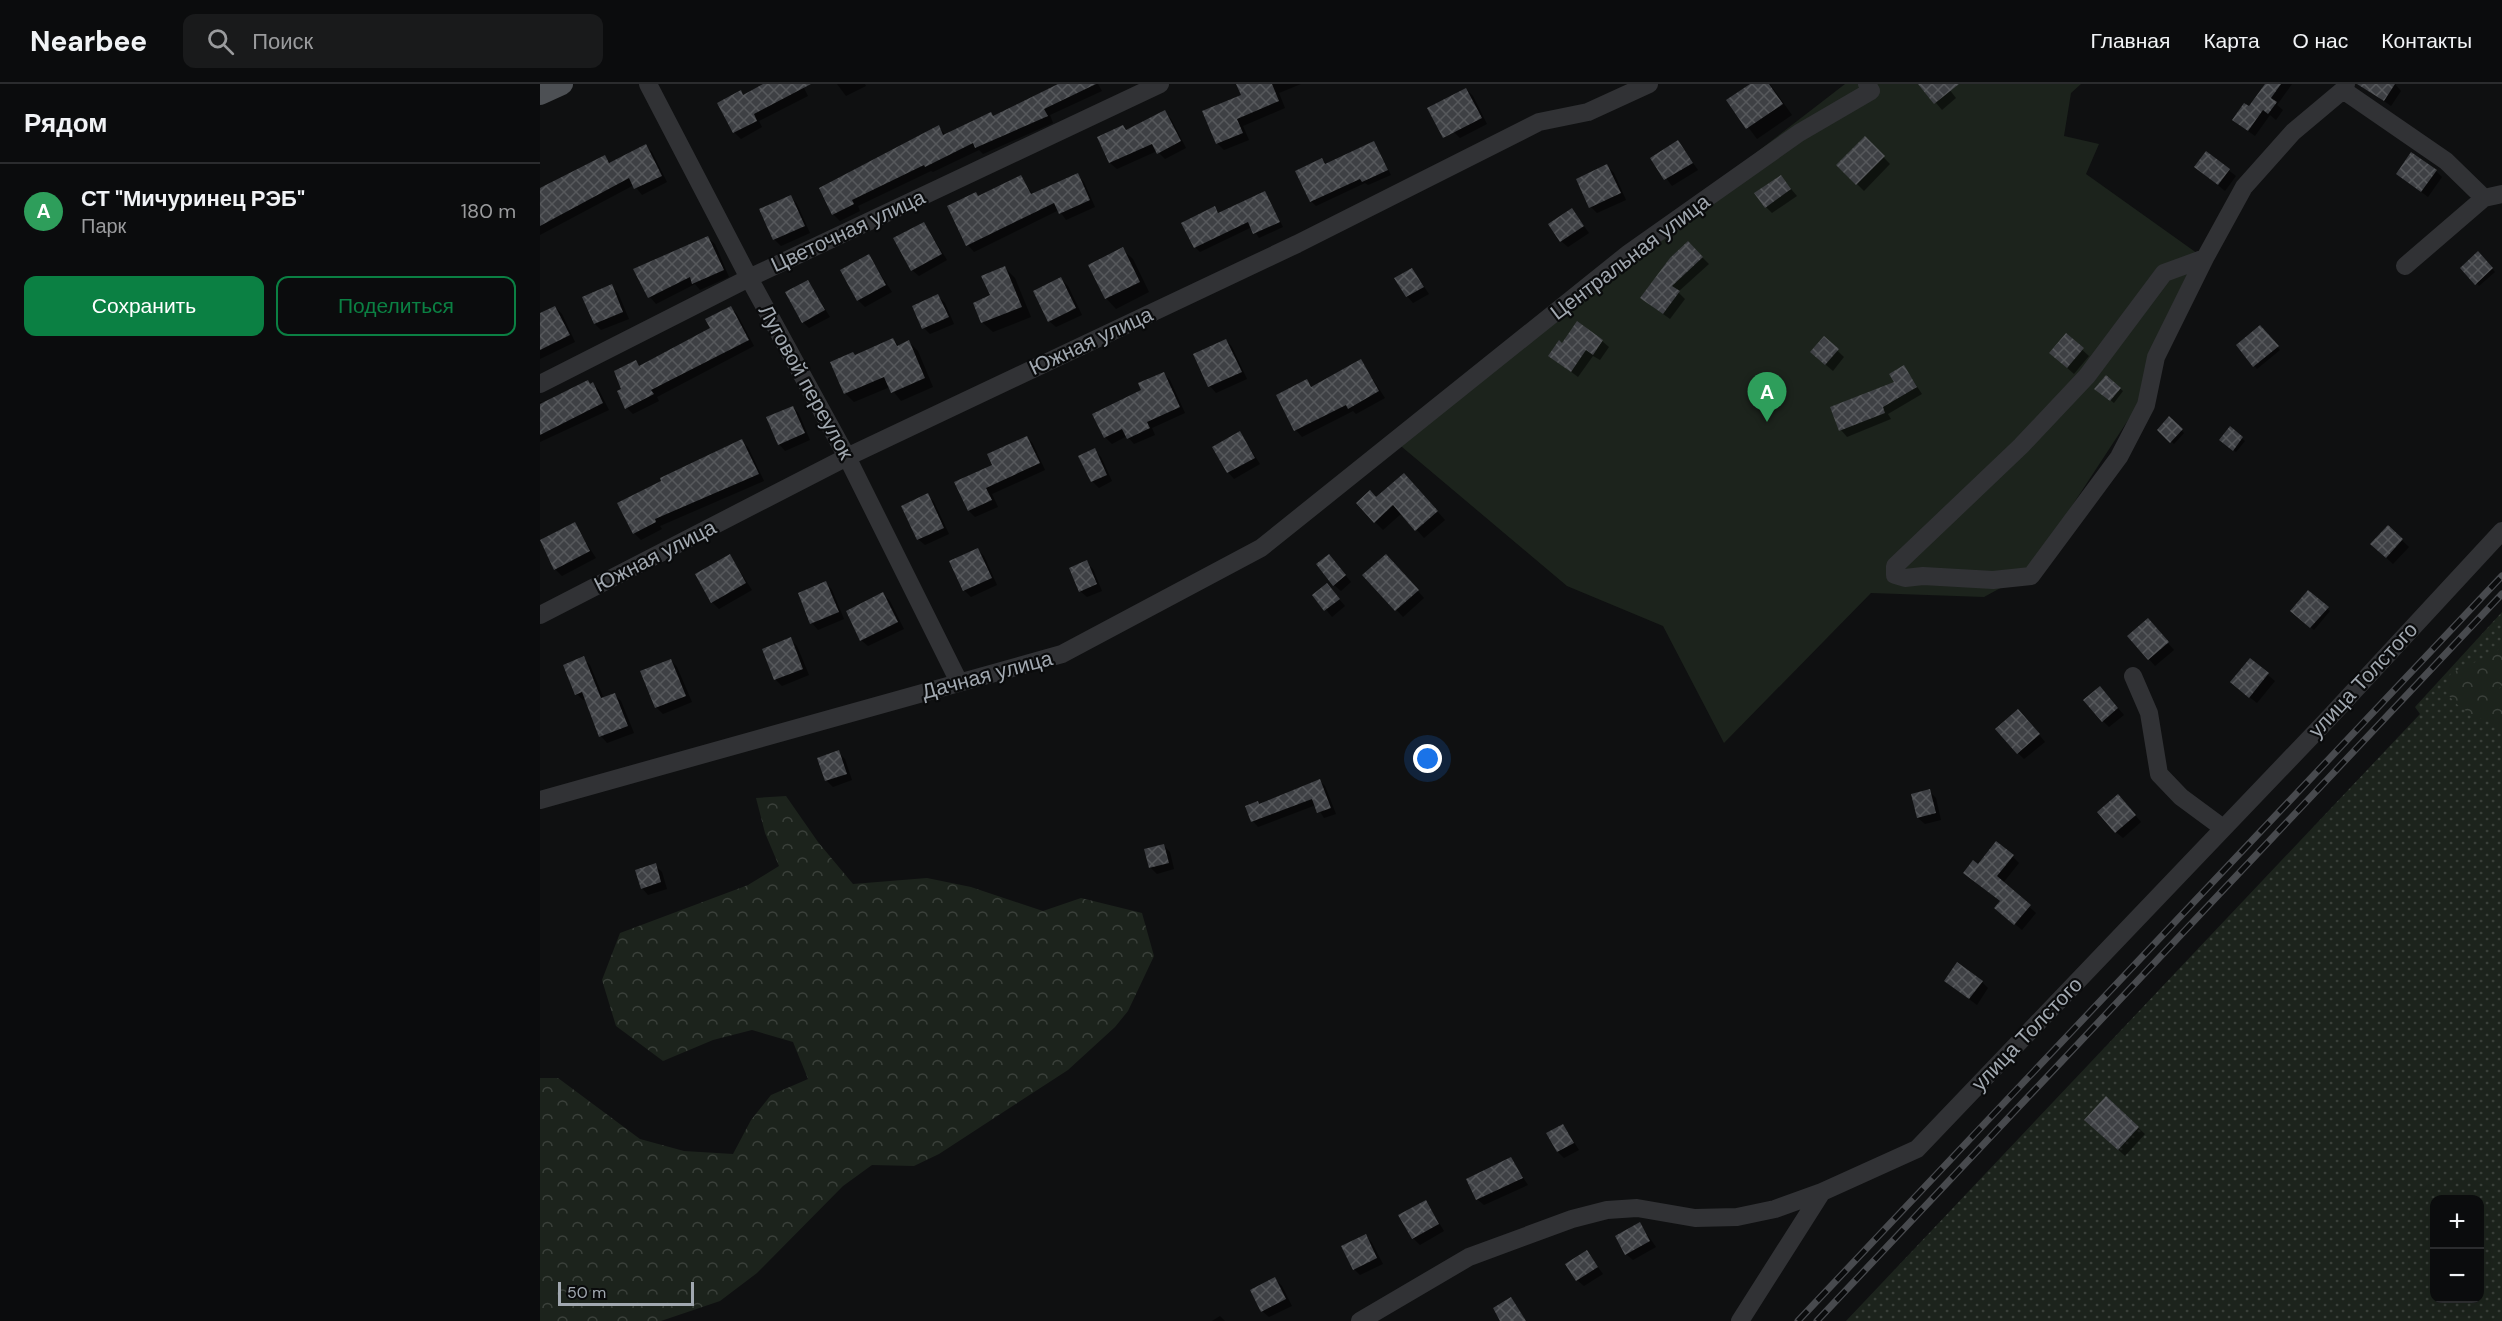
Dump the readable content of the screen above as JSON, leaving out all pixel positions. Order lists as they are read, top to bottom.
{
  "streets": {
    "street": [
      "Цветочная улица",
      "Центральная улица",
      "Южная улица",
      "Луговой переулок",
      "Дачная улица",
      "улица Толстого"
    ]
  },
  "crossings": [
    ["Цветочная улица", "Луговой переулок"],
    ["Центральная улица", "Дачная улица"],
    ["Южная улица", "Луговой переулок"],
    ["Луговой переулок", "Дачная улица"]
  ],
  "scale_bar": "50 m",
  "page": {
    "header": "Nearbee",
    "search": "Поиск",
    "nav": [
      "Главная",
      "Карта",
      "О нас",
      "Контакты"
    ],
    "heading": "Рядом",
    "list": [
      {
        "mark": "A",
        "name": "СТ \"Мичуринец РЭБ\"",
        "note": "Парк",
        "value": "180 m"
      }
    ],
    "buttons": ["Сохранить", "Поделиться"],
    "pins": "A",
    "map_buttons": ["+", "−"],
    "scale": "50 m"
  }
}
